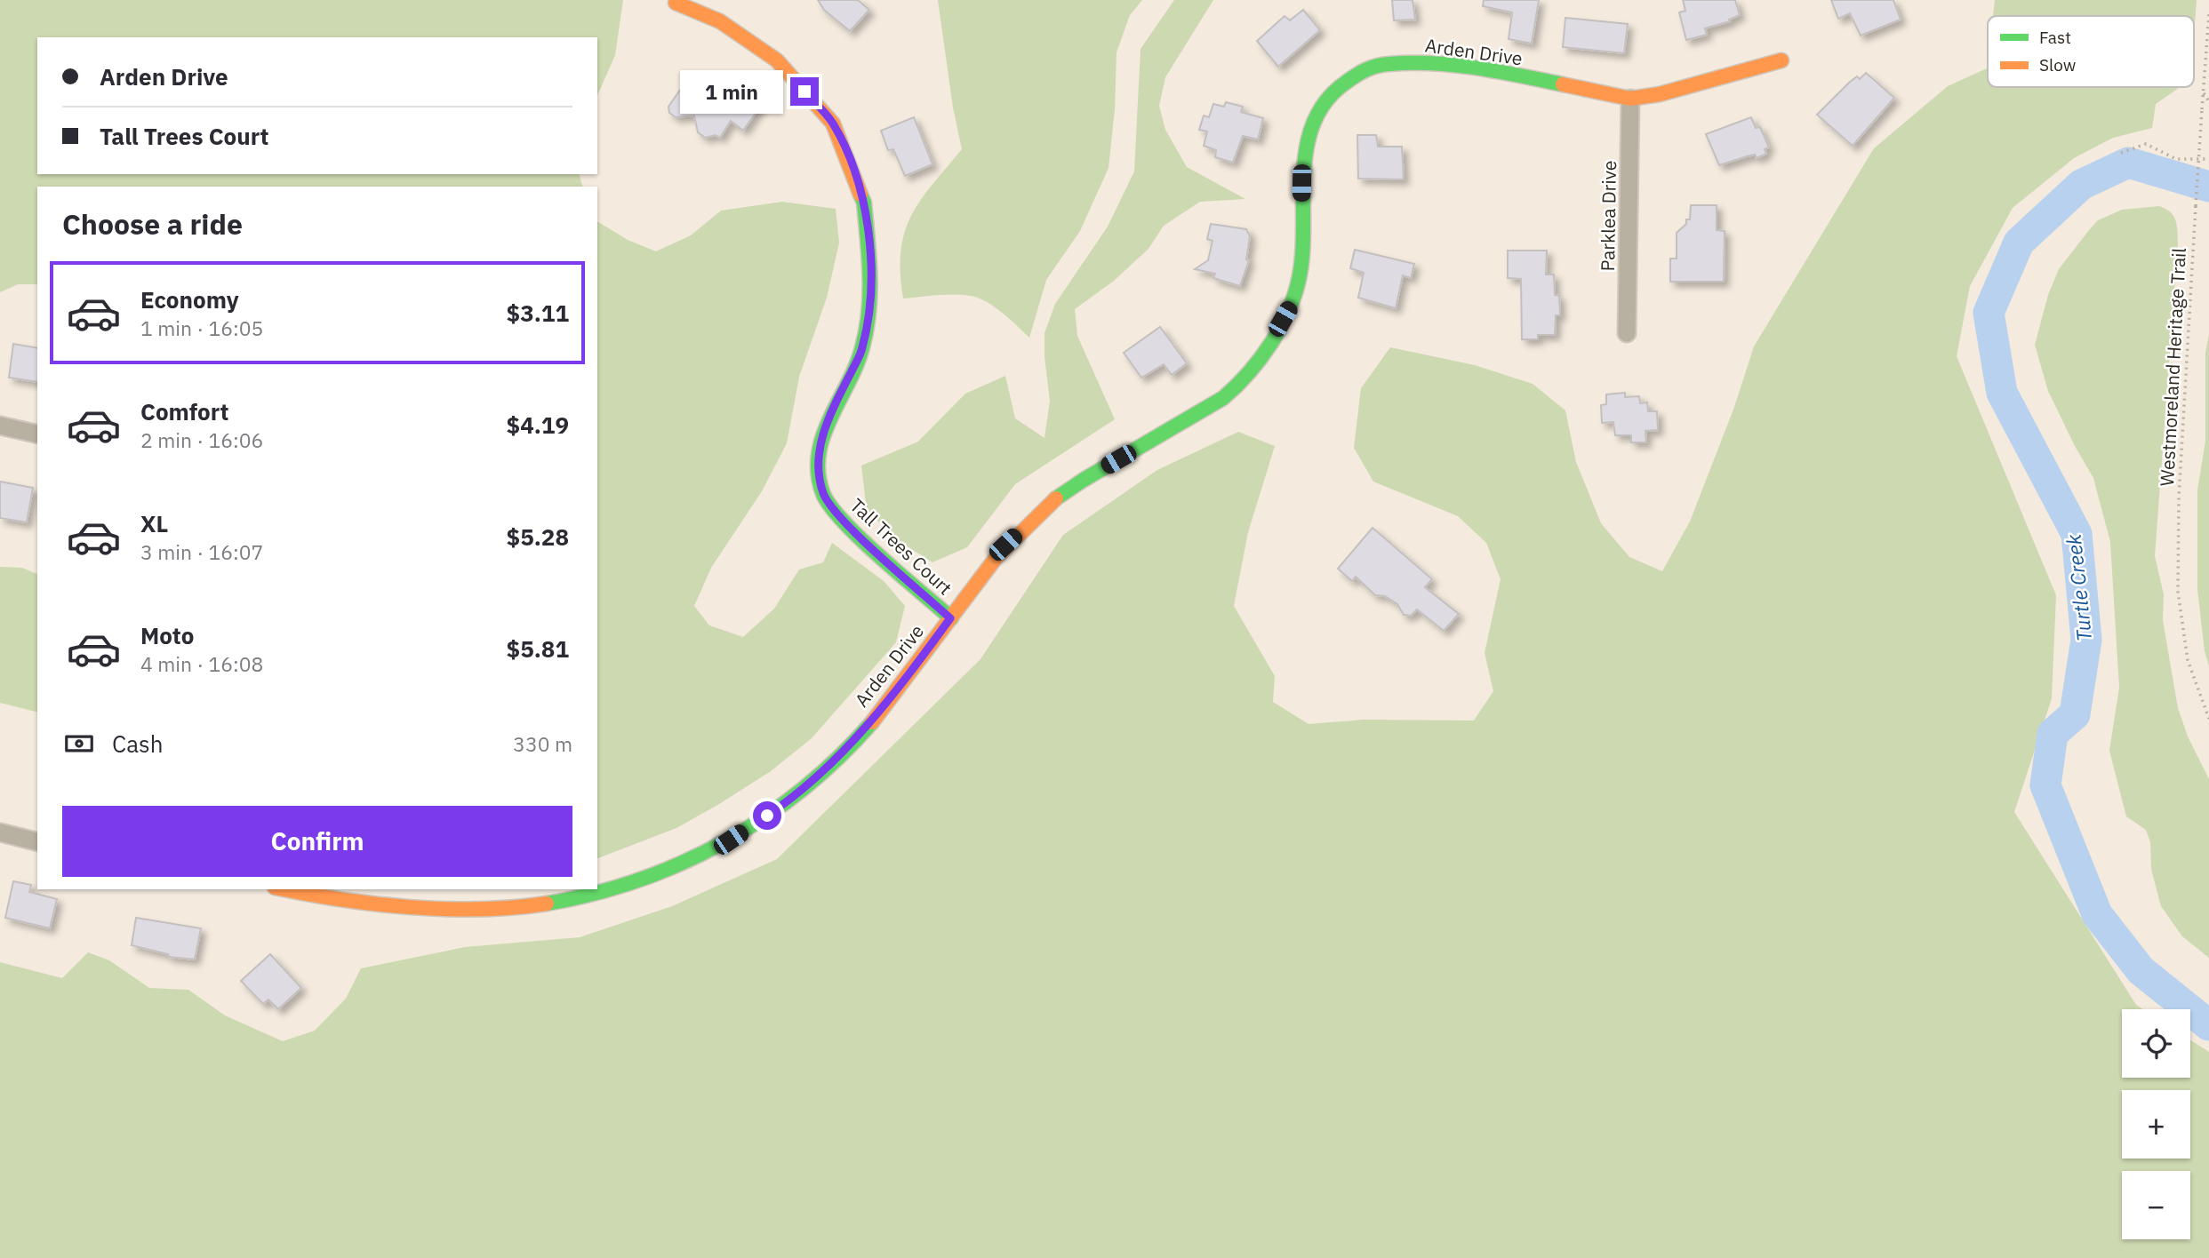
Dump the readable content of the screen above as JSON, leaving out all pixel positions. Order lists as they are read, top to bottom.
{
  "streets": {
    "street": ["Arden Drive", "Parklea Drive", "Tall Trees Court"],
    "path": ["Westmoreland Heritage Trail"]
  },
  "crossings": [
    ["Arden Drive", "Parklea Drive"],
    ["Arden Drive", "Tall Trees Court"]
  ],
  "water": ["Turtle Creek"],
  "legend": ["Fast", "Slow"],
  "page": {
    "banner": ["Arden Drive", "Tall Trees Court"],
    "bubble": "1 min",
    "heading": "Choose a ride",
    "list": [
      {
        "name": "Economy",
        "note": "1 min · 16:05",
        "value": "$3.11"
      },
      {
        "name": "Comfort",
        "note": "2 min · 16:06",
        "value": "$4.19"
      },
      {
        "name": "XL",
        "note": "3 min · 16:07",
        "value": "$5.28"
      },
      {
        "name": "Moto",
        "note": "4 min · 16:08",
        "value": "$5.81"
      }
    ],
    "pay": ["Cash", "330 m"],
    "buttons": "Confirm",
    "map_buttons": ["+", "−"]
  }
}
